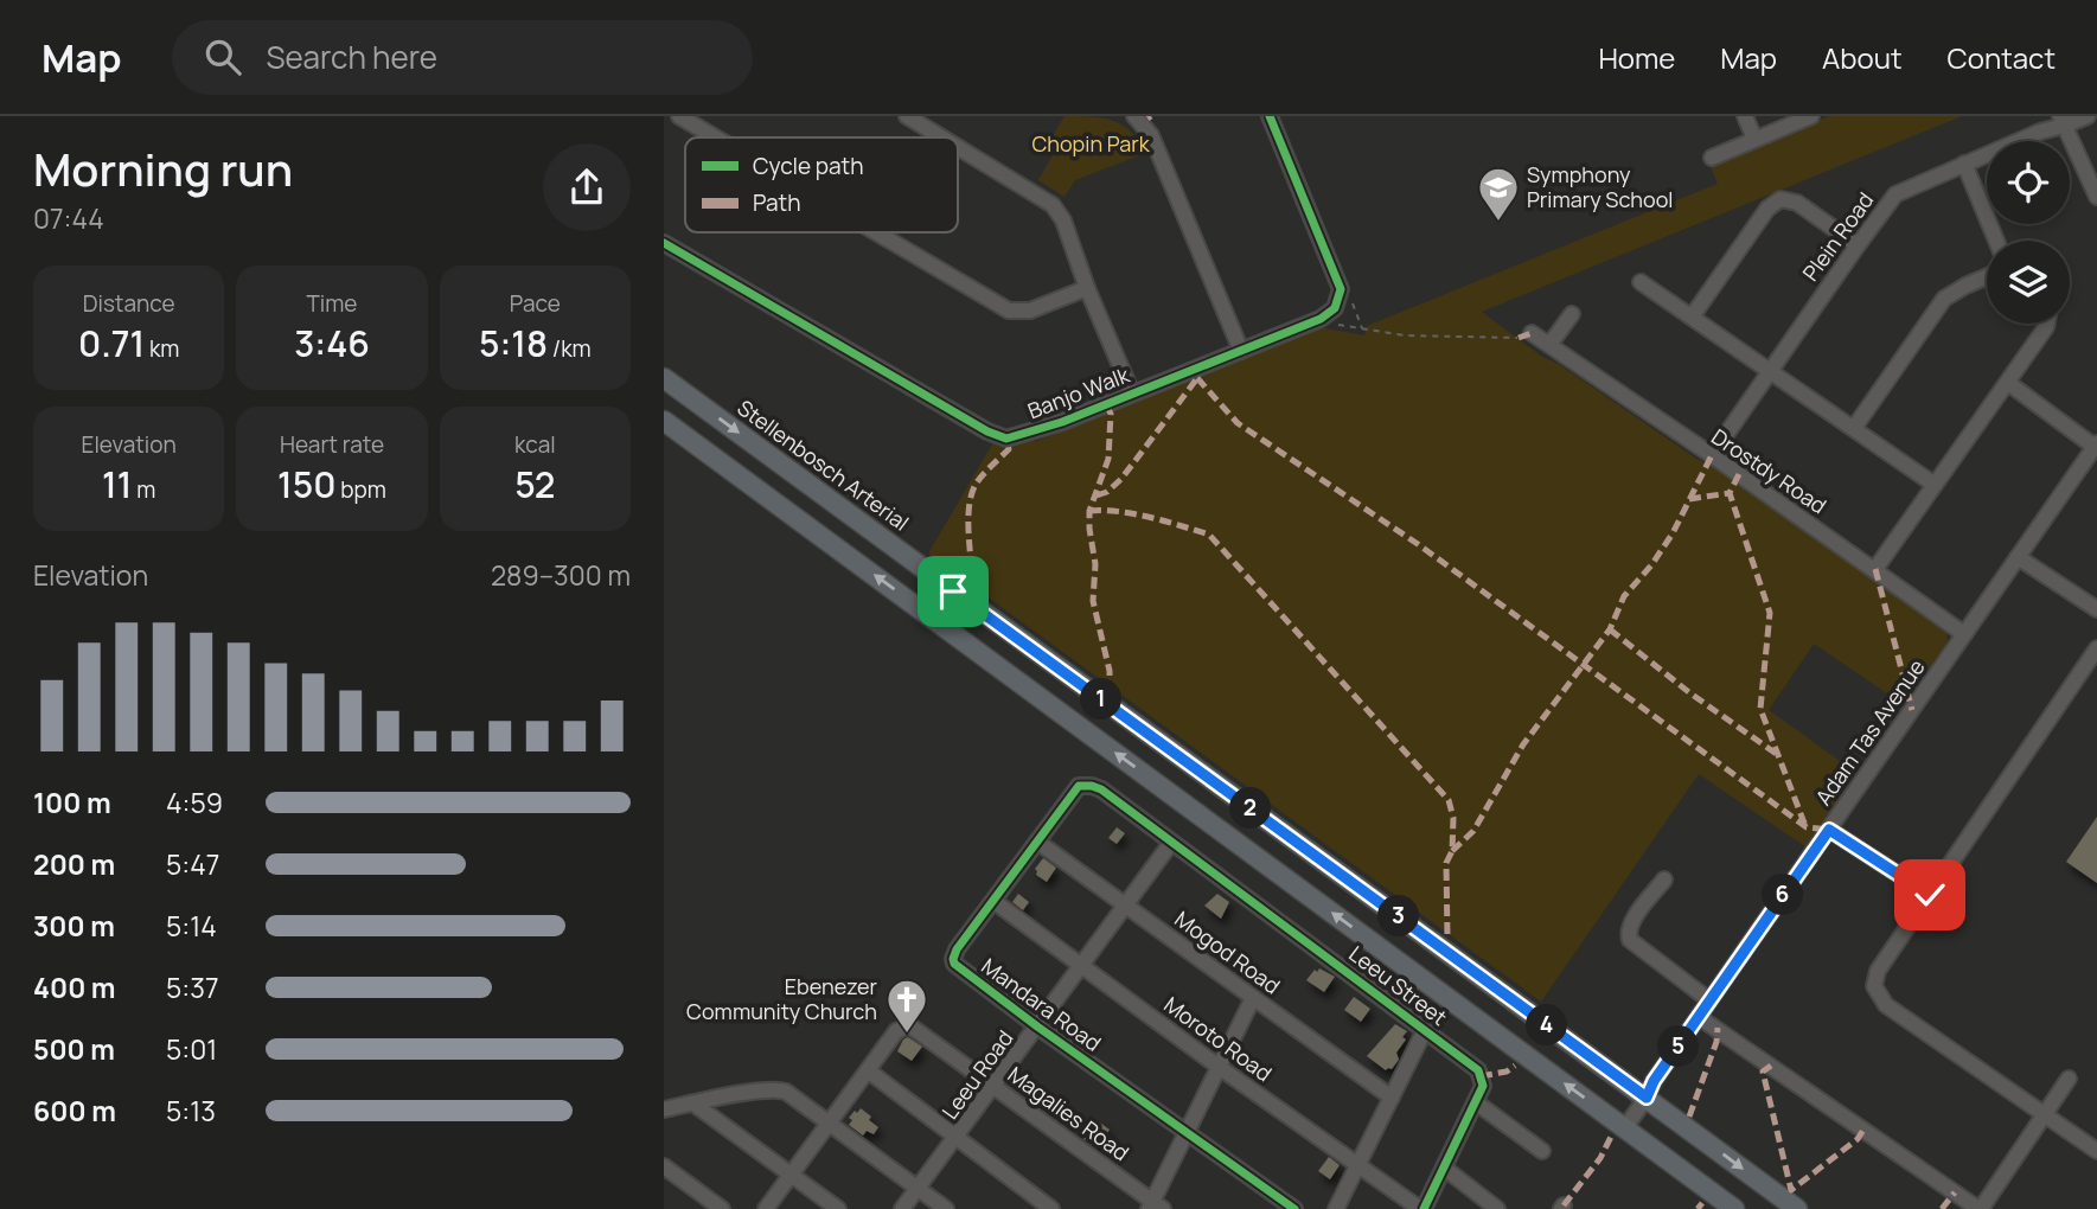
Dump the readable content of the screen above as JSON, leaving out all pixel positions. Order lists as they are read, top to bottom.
{
  "streets": {
    "main road": ["Stellenbosch Arterial"],
    "street": [
      "Plein Road",
      "Banjo Walk",
      "Drostdy Road",
      "Adam Tas Avenue",
      "Mogod Road",
      "Leeu Street",
      "Mandara Road",
      "Moroto Road",
      "Leeu Road",
      "Magalies Road"
    ]
  },
  "crossings": [
    ["Plein Road", "Drostdy Road"],
    ["Stellenbosch Arterial", "Adam Tas Avenue"],
    ["Drostdy Road", "Adam Tas Avenue"],
    ["Mogod Road", "Mandara Road"],
    ["Mogod Road", "Leeu Road"],
    ["Leeu Street", "Mandara Road"],
    ["Leeu Street", "Leeu Road"],
    ["Mandara Road", "Moroto Road"],
    ["Mandara Road", "Leeu Road"],
    ["Moroto Road", "Leeu Road"],
    ["Leeu Road", "Magalies Road"]
  ],
  "parks": ["Chopin Park"],
  "places": {
    "school or university": ["Symphony Primary School"],
    "church": ["Ebenezer Community Church"]
  },
  "legend": ["Cycle path", "Path"],
  "page": {
    "header": "Map",
    "search": "Search here",
    "nav": [
      "Home",
      "Map",
      "About",
      "Contact"
    ],
    "heading": ["Morning run", "07:44"],
    "stats": [
      ["Distance", "0.71 km"],
      ["Time", "3:46"],
      ["Pace", "5:18 /km"],
      ["Elevation", "11 m"],
      ["Heart rate", "150 bpm"],
      ["kcal", "52"]
    ],
    "chart": ["Elevation", "289–300 m"],
    "pins": [
      "1",
      "2",
      "6",
      "3",
      "4",
      "5"
    ],
    "list": [
      {
        "name": "100 m",
        "note": "4:59"
      },
      {
        "name": "200 m",
        "note": "5:47"
      },
      {
        "name": "300 m",
        "note": "5:14"
      },
      {
        "name": "400 m",
        "note": "5:37"
      },
      {
        "name": "500 m",
        "note": "5:01"
      },
      {
        "name": "600 m",
        "note": "5:13"
      }
    ]
  }
}
